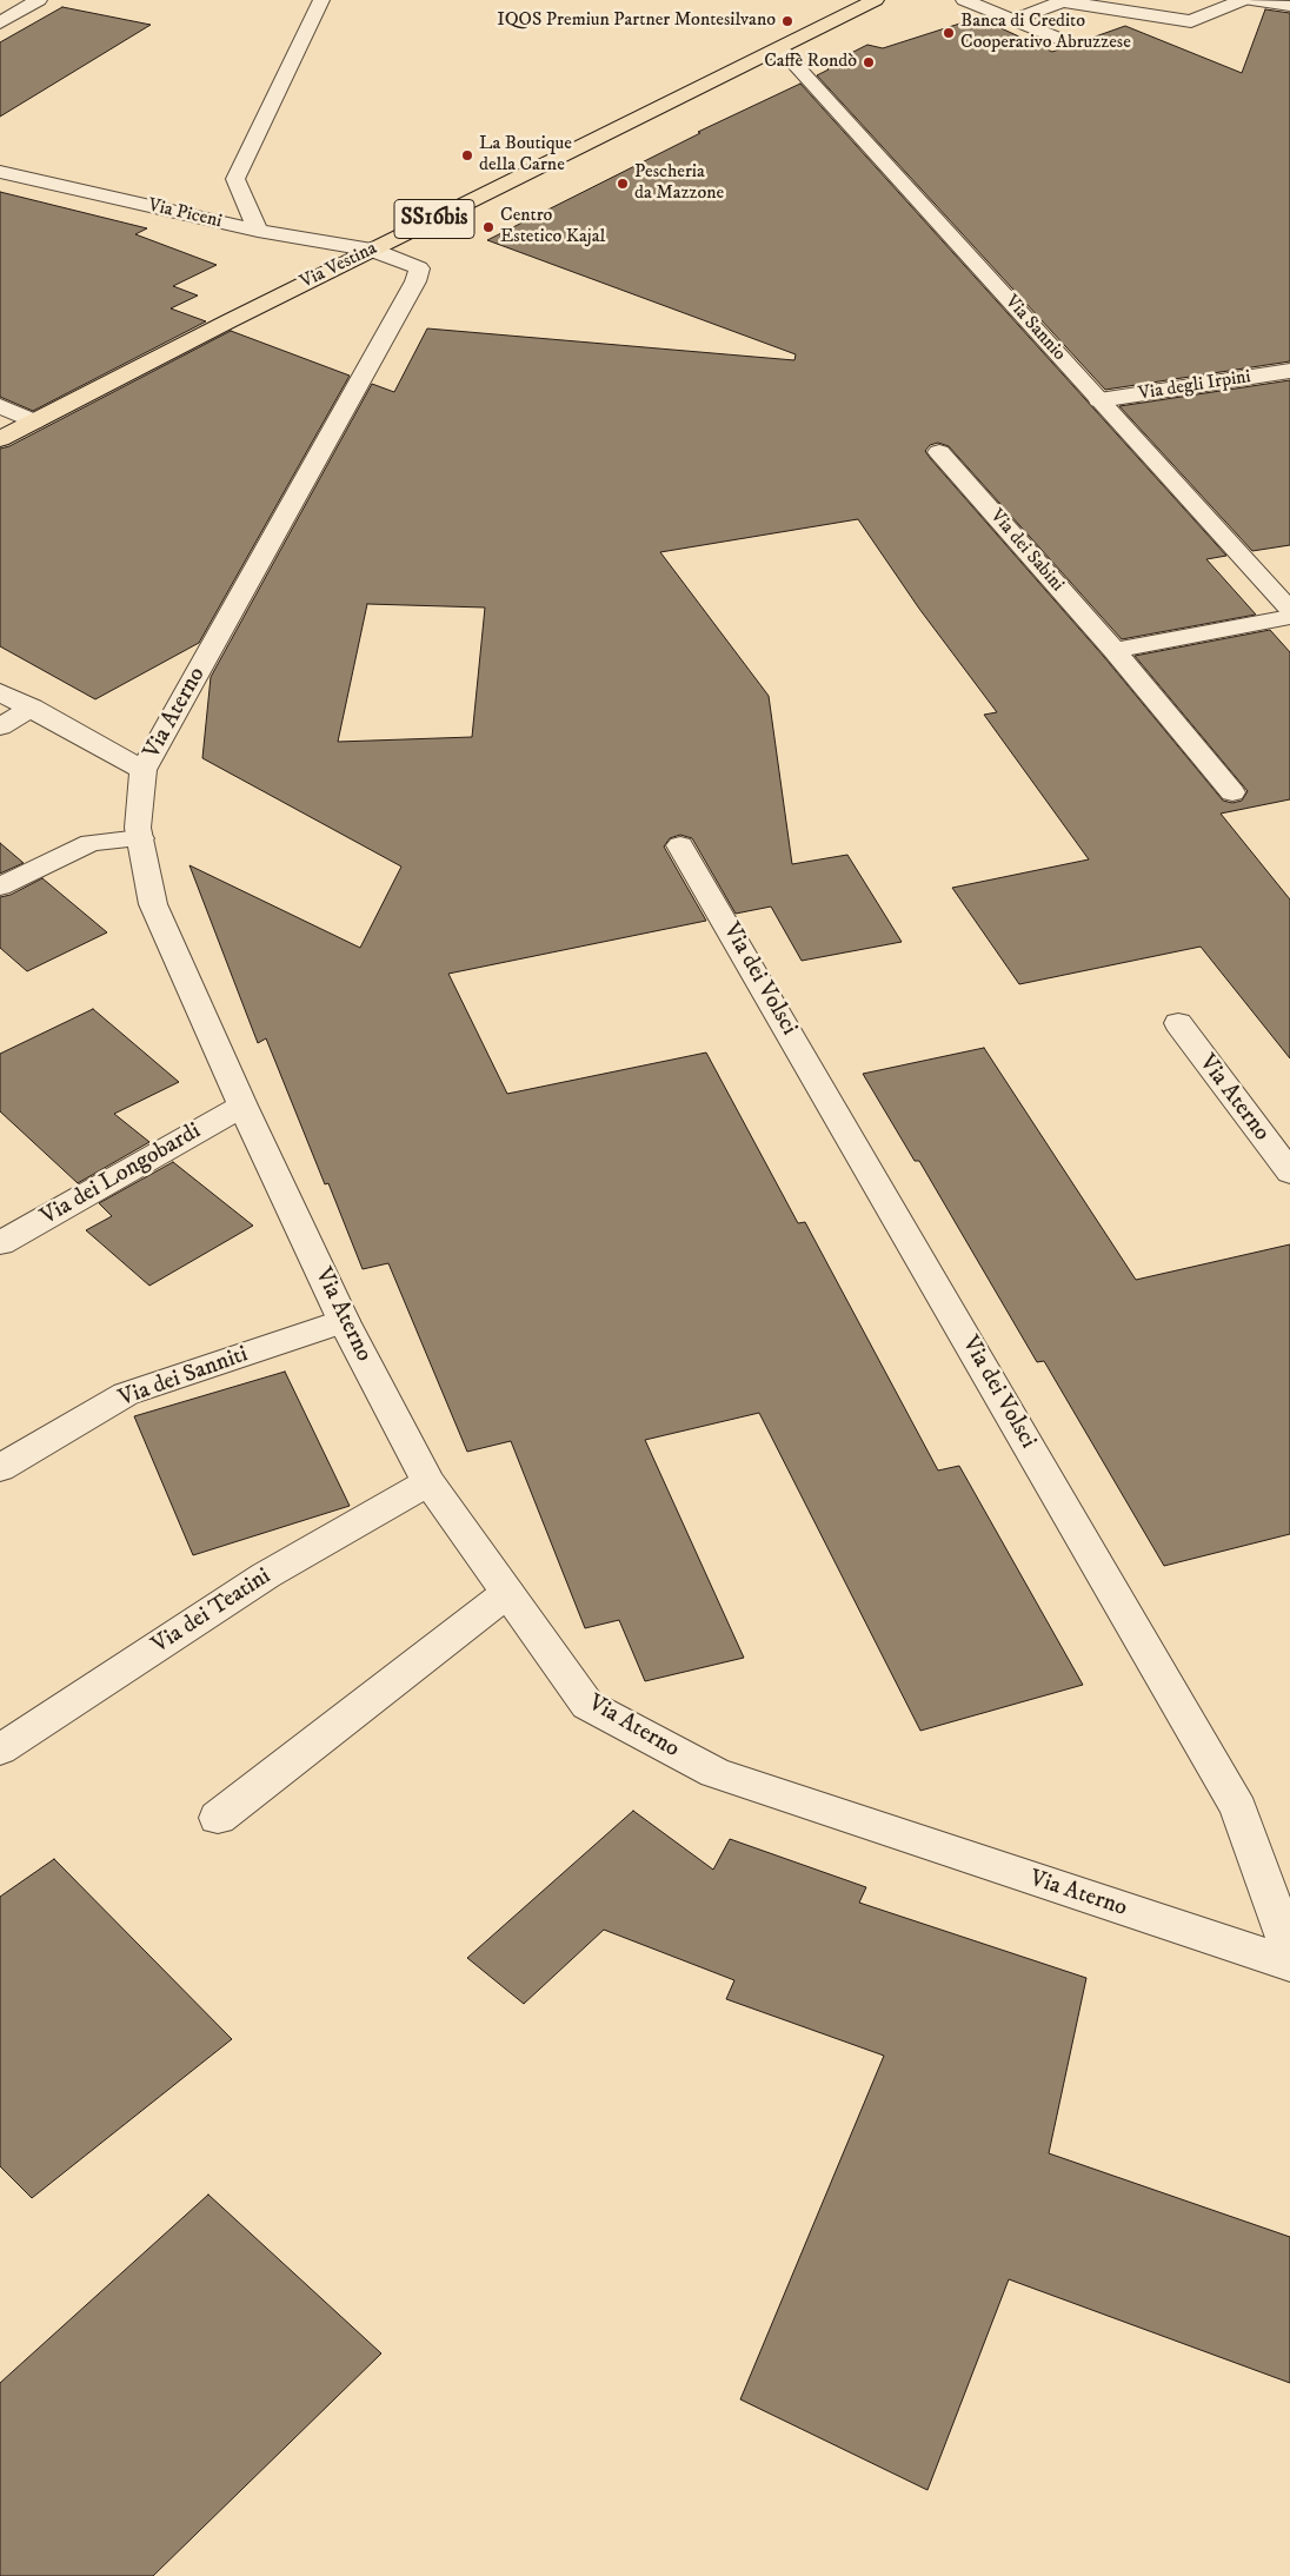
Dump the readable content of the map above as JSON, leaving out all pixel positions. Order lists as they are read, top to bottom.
{
  "streets": {
    "main road": ["SS16bis", "Via Vestina"],
    "street": [
      "Via Piceni",
      "Via Sannio",
      "Via degli Irpini",
      "Via dei Sabini",
      "Via Aterno",
      "Via dei Volsci",
      "Via dei Longobardi",
      "Via dei Sanniti",
      "Via dei Teatini"
    ]
  },
  "crossings": [
    ["Via Piceni", "Via Vestina"],
    ["Via Piceni", "Via Aterno"],
    ["Via Vestina", "Via Sannio"],
    ["Via Vestina", "Via Aterno"],
    ["Via Sannio", "Via degli Irpini"],
    ["Via Aterno", "Via dei Longobardi"],
    ["Via Aterno", "Via dei Sanniti"],
    ["Via Aterno", "Via dei Teatini"]
  ],
  "places": [
    "IQOS Premiun Partner Montesilvano",
    "Banca di Credito Cooperativo Abruzzese",
    "Caffè Rondò",
    "La Boutique della Carne",
    "Pescheria da Mazzone",
    "Centro Estetico Kajal"
  ]
}
